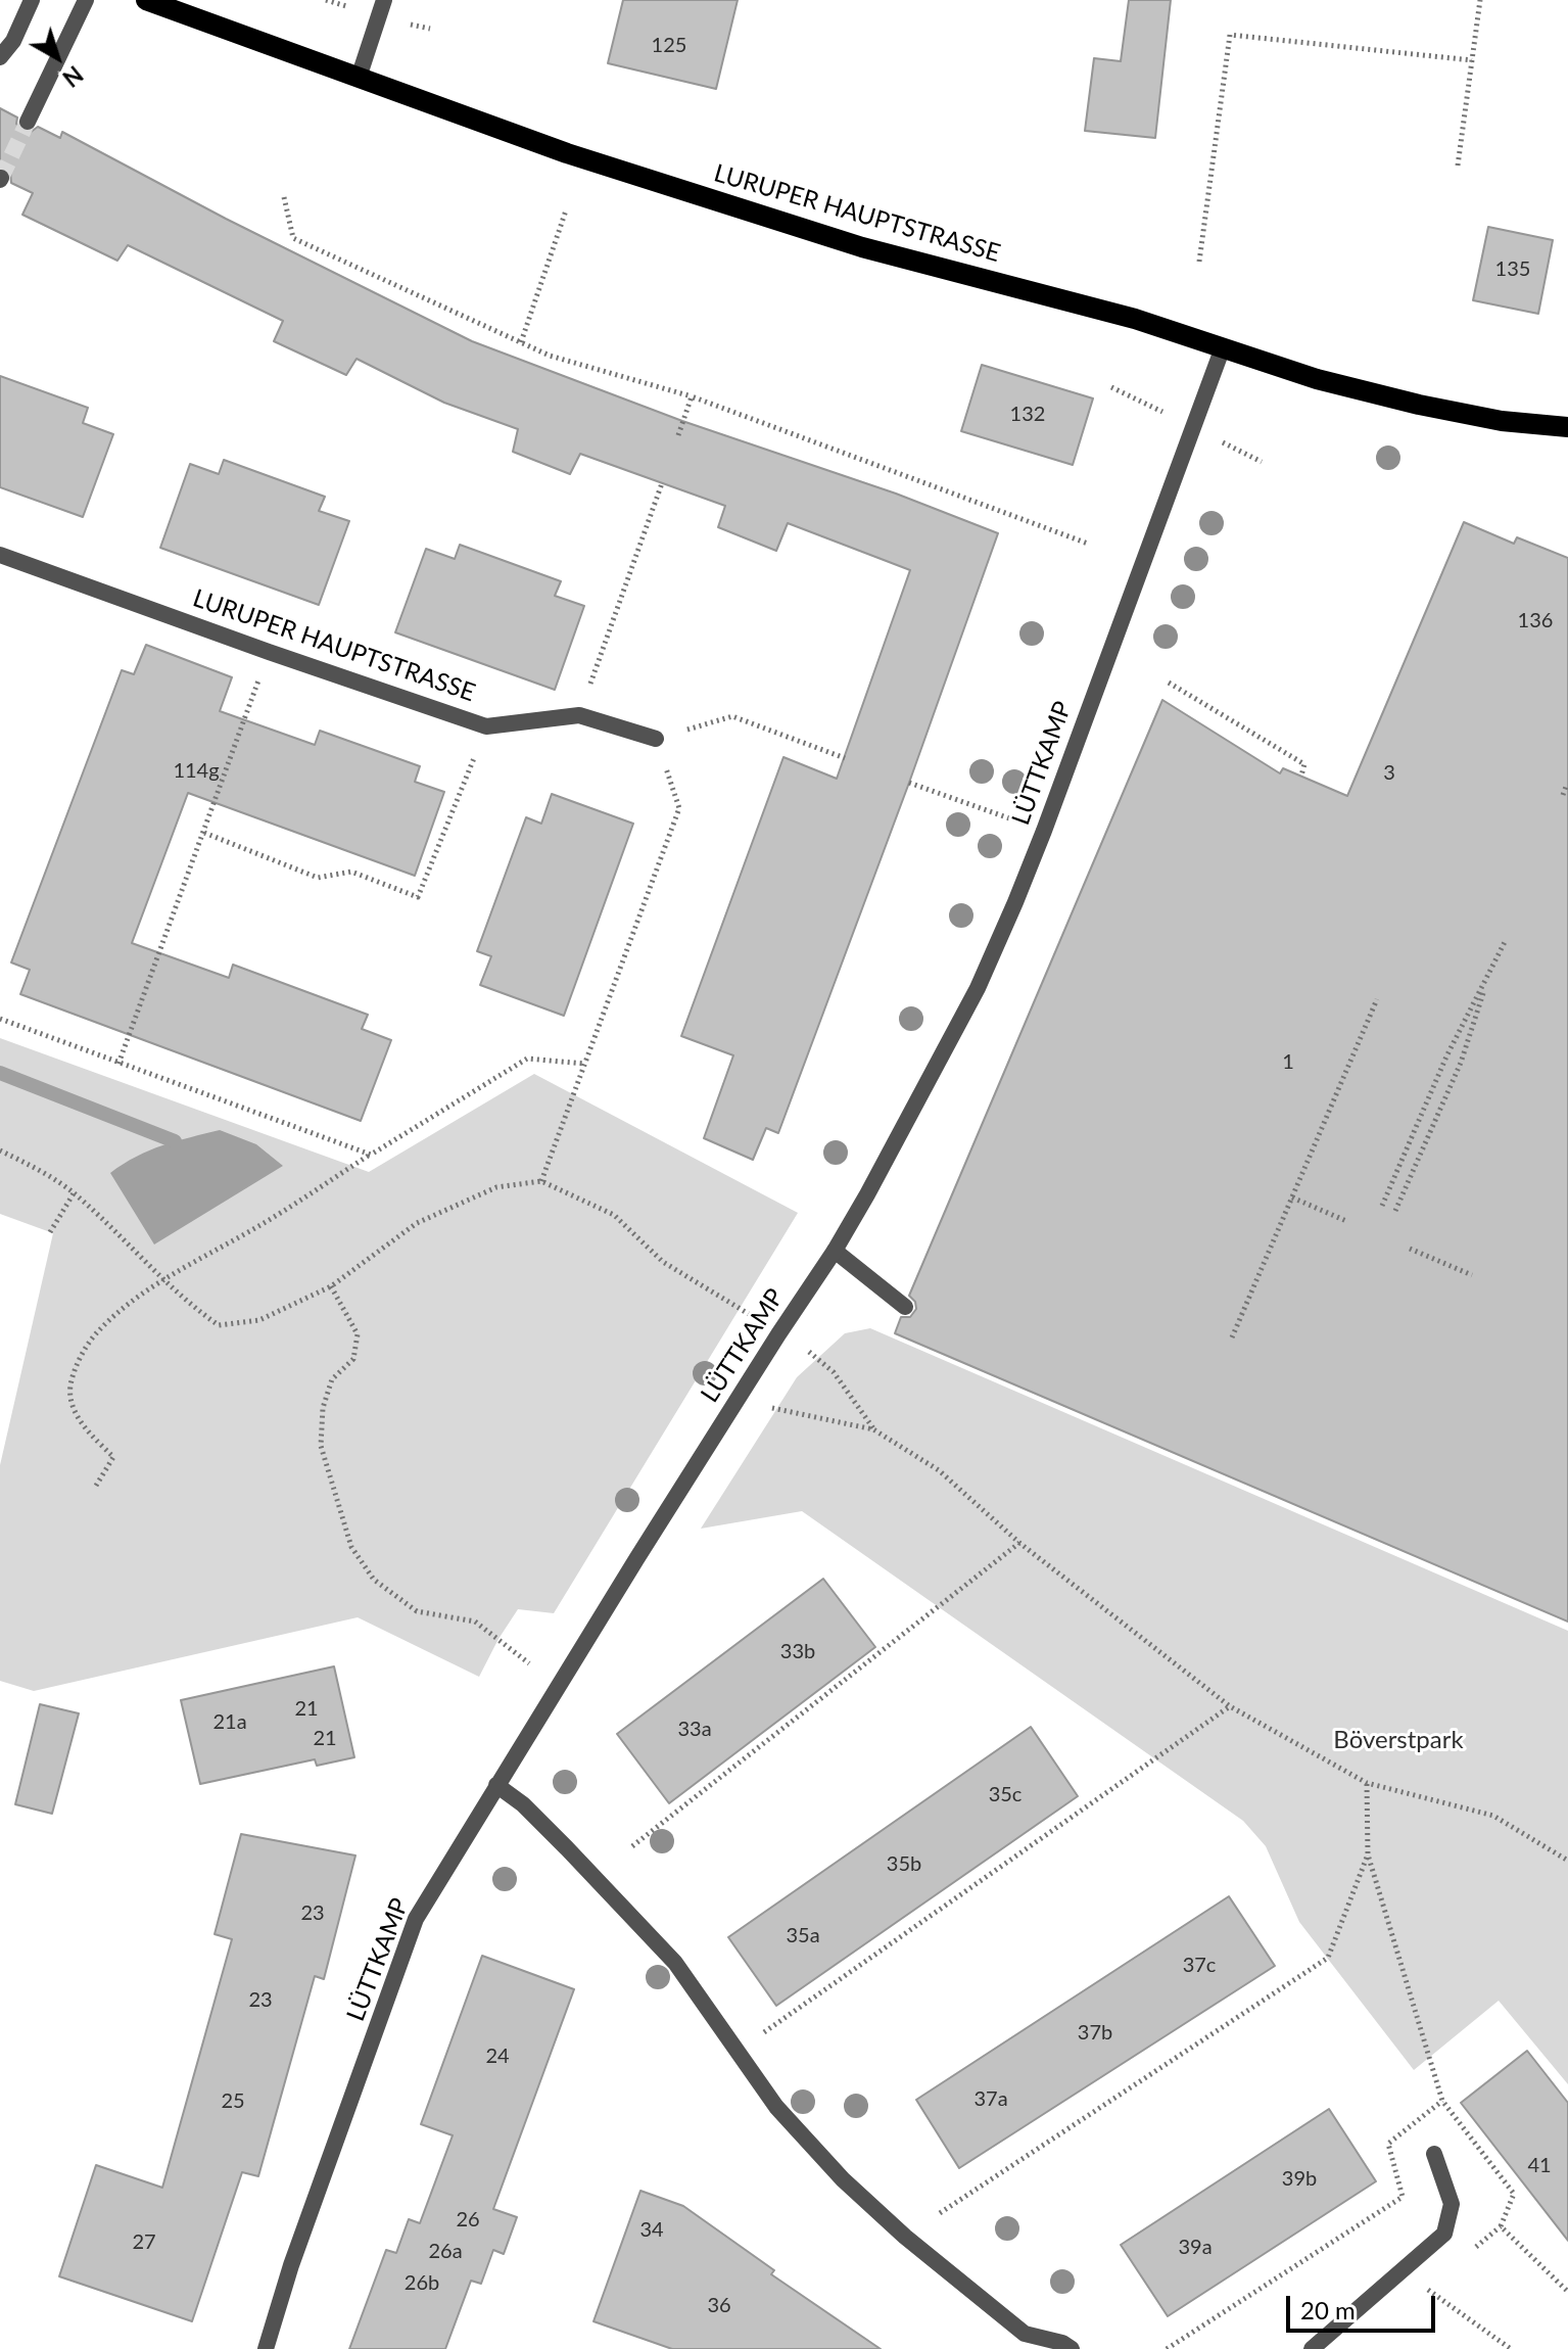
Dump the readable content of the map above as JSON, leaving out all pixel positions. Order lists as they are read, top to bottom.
{
  "streets": {
    "main road": ["LURUPER HAUPTSTRASSE"],
    "street": ["LÜTTKAMP"]
  },
  "crossings": [
    ["LURUPER HAUPTSTRASSE", "LÜTTKAMP"]
  ],
  "parks": ["Böverstpark"],
  "house_numbers": [
    "125",
    "135",
    "132",
    "136",
    "114g",
    "3",
    "1",
    "33b",
    "21",
    "21a",
    "33a",
    "21",
    "35c",
    "35b",
    "23",
    "35a",
    "37c",
    "23",
    "37b",
    "24",
    "37a",
    "25",
    "41",
    "39b",
    "26",
    "34",
    "27",
    "39a",
    "26a",
    "26b",
    "36"
  ],
  "scale_bar": "20 m",
  "north": "bottom right"
}
